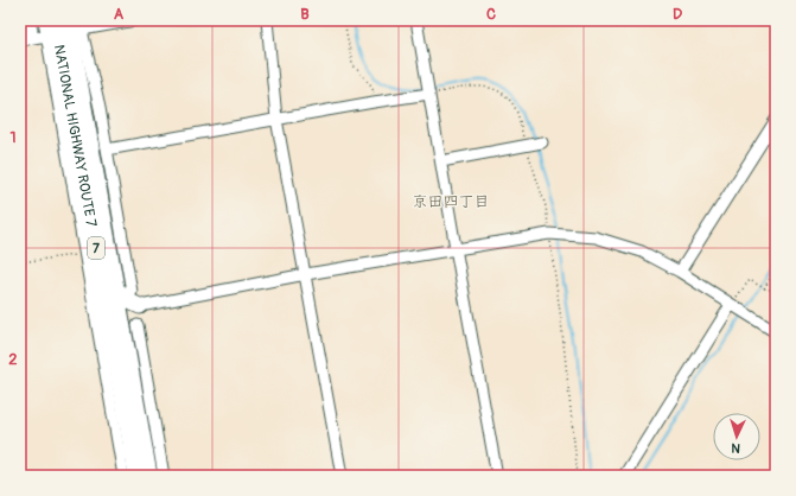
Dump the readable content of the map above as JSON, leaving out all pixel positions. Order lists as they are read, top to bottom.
{
  "streets": {
    "highway": ["NATIONAL HIGHWAY ROUTE 7", "7"]
  },
  "districts": ["京田四丁目"],
  "north": "bottom",
  "grid": {
    "columns": [
      "A",
      "B",
      "C",
      "D"
    ],
    "rows": ["1", "2"]
  }
}
